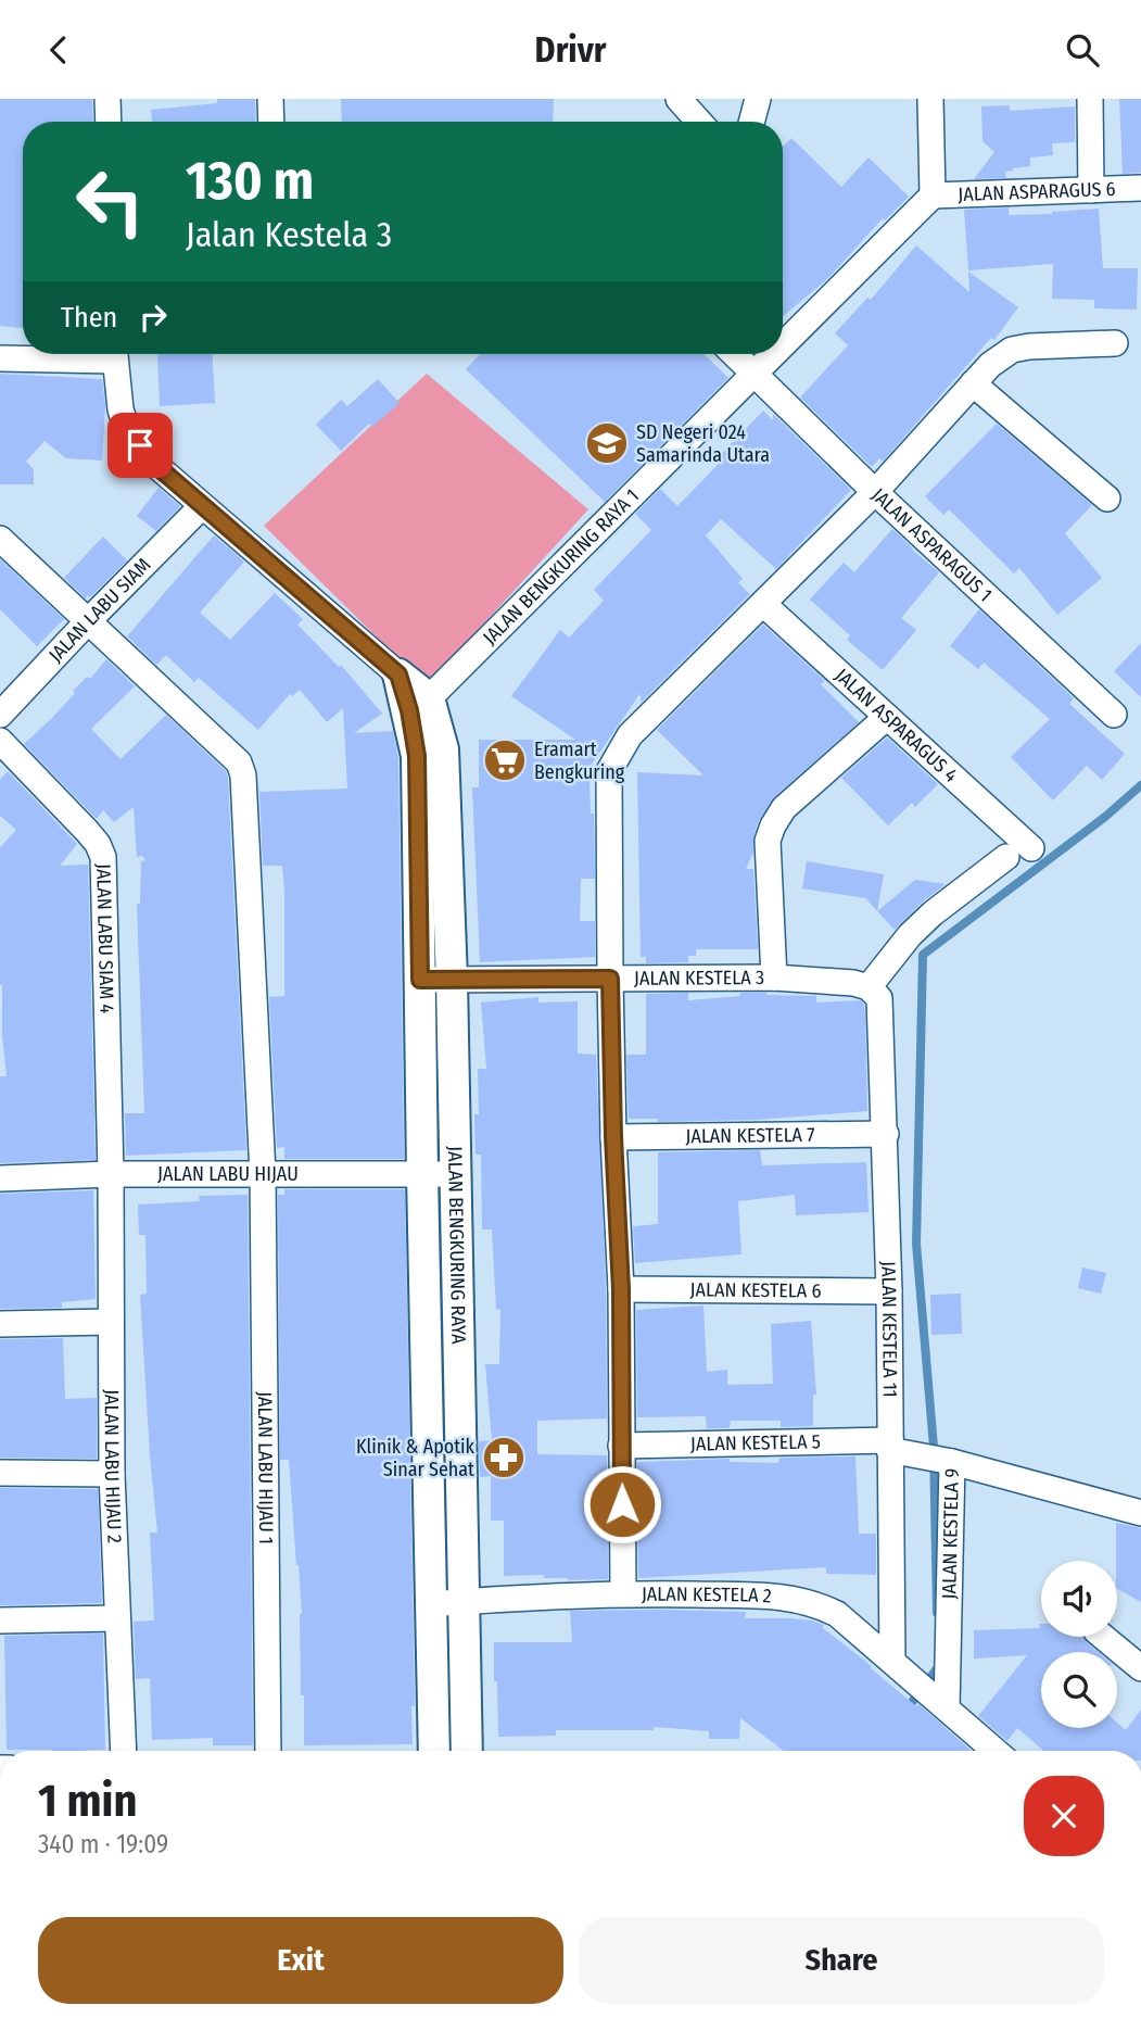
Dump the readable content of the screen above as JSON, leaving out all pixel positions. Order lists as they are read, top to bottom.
{
  "streets": {
    "street": [
      "JALAN ASPARAGUS 6",
      "JALAN ASPARAGUS 1",
      "JALAN BENGKURING RAYA 1",
      "JALAN LABU SIAM",
      "JALAN ASPARAGUS 4",
      "JALAN LABU SIAM 4",
      "JALAN KESTELA 3",
      "JALAN KESTELA 7",
      "JALAN LABU HIJAU",
      "JALAN BENGKURING RAYA",
      "JALAN KESTELA 6",
      "JALAN KESTELA 11",
      "JALAN KESTELA 5",
      "JALAN LABU HIJAU 2",
      "JALAN LABU HIJAU 1",
      "JALAN KESTELA 9",
      "JALAN KESTELA 2"
    ]
  },
  "crossings": [
    ["JALAN ASPARAGUS 6", "JALAN BENGKURING RAYA 1"],
    ["JALAN ASPARAGUS 1", "JALAN BENGKURING RAYA 1"],
    ["JALAN BENGKURING RAYA 1", "JALAN BENGKURING RAYA"],
    ["JALAN LABU SIAM", "JALAN LABU HIJAU 1"],
    ["JALAN LABU SIAM 4", "JALAN LABU HIJAU"],
    ["JALAN LABU SIAM 4", "JALAN LABU HIJAU 2"],
    ["JALAN KESTELA 3", "JALAN BENGKURING RAYA"],
    ["JALAN KESTELA 3", "JALAN KESTELA 11"],
    ["JALAN KESTELA 7", "JALAN KESTELA 11"],
    ["JALAN LABU HIJAU", "JALAN BENGKURING RAYA"],
    ["JALAN LABU HIJAU", "JALAN LABU HIJAU 2"],
    ["JALAN LABU HIJAU", "JALAN LABU HIJAU 1"],
    ["JALAN BENGKURING RAYA", "JALAN KESTELA 2"],
    ["JALAN KESTELA 6", "JALAN KESTELA 11"],
    ["JALAN KESTELA 11", "JALAN KESTELA 5"],
    ["JALAN KESTELA 11", "JALAN KESTELA 2"],
    ["JALAN KESTELA 5", "JALAN KESTELA 9"],
    ["JALAN KESTELA 9", "JALAN KESTELA 2"]
  ],
  "places": {
    "school or university": ["SD Negeri 024 Samarinda Utara"],
    "supermarket": ["Eramart Bengkuring"],
    "pharmacy": ["Klinik & Apotik Sinar Sehat"]
  },
  "page": {
    "header": "Drivr",
    "turn": ["130 m", "Jalan Kestela 3"],
    "then": "Then",
    "heading": ["1 min", "340 m · 19:09"],
    "buttons": ["Exit", "Share"]
  }
}
